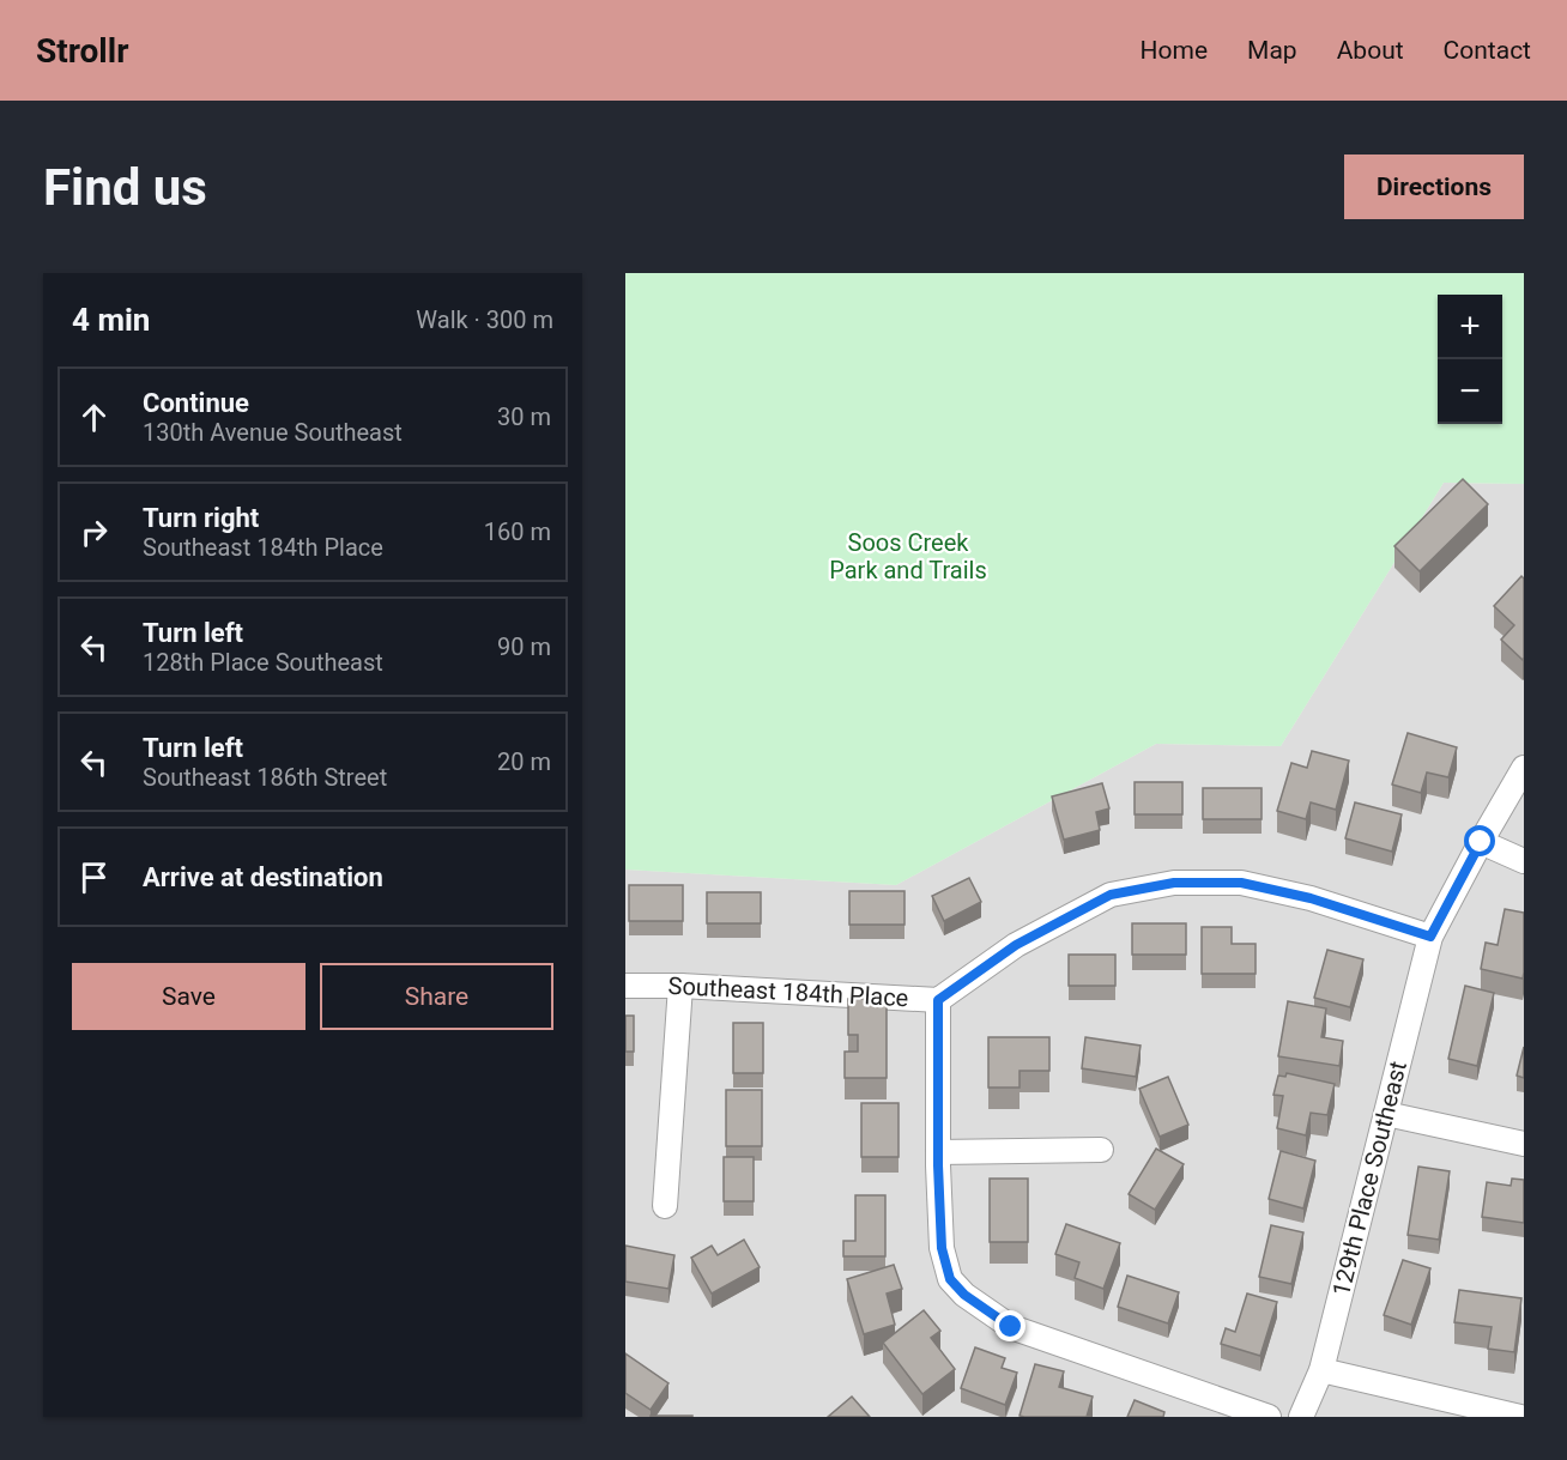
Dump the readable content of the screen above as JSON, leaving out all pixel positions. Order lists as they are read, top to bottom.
{
  "streets": {
    "street": ["Southeast 184th Place", "129th Place Southeast"]
  },
  "crossings": [
    ["Southeast 184th Place", "129th Place Southeast"]
  ],
  "parks": ["Soos Creek Park and Trails"],
  "page": {
    "header": "Strollr",
    "nav": [
      "Home",
      "Map",
      "About",
      "Contact"
    ],
    "buttons": [
      "Directions",
      ["Save", "Share"]
    ],
    "title": "Find us",
    "heading": ["4 min", "Walk · 300 m"],
    "map_buttons": ["+", "−"],
    "list": [
      ["Continue", "130th Avenue Southeast", "30 m"],
      ["Turn right", "Southeast 184th Place", "160 m"],
      ["Turn left", "128th Place Southeast", "90 m"],
      ["Turn left", "Southeast 186th Street", "20 m"],
      "Arrive at destination"
    ]
  }
}
